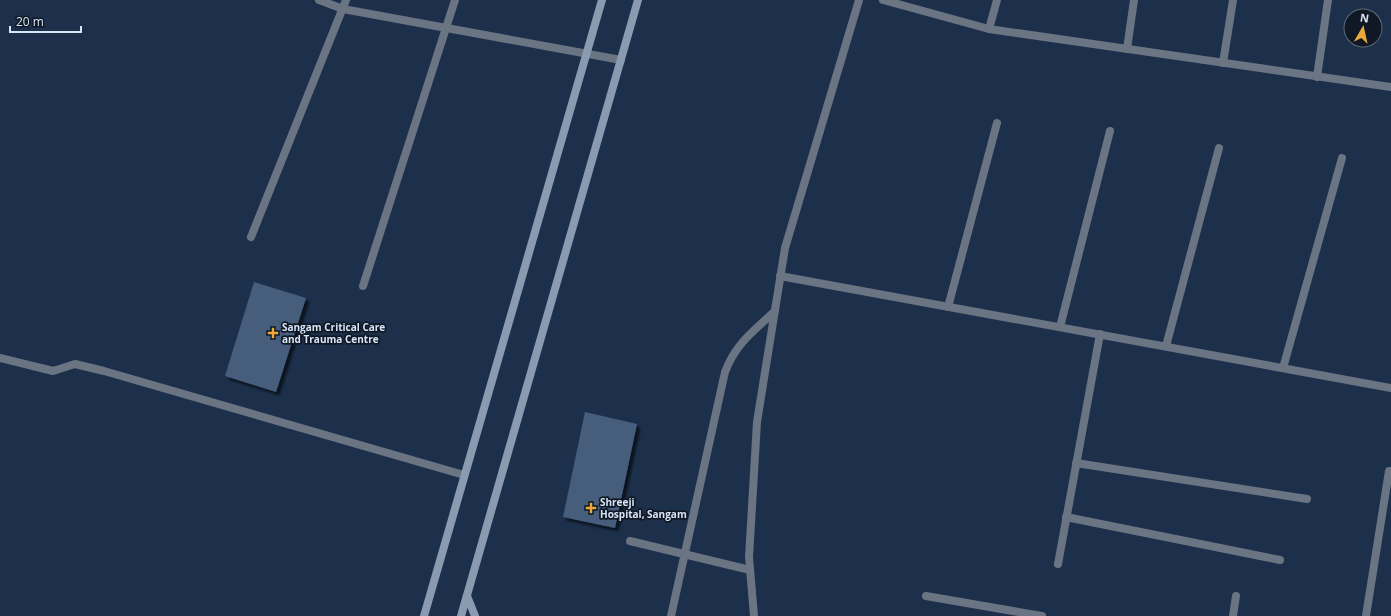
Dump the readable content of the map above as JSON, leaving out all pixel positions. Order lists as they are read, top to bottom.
{
  "places": {
    "health": ["Sangam Critical Care and Trauma Centre", "Shreeji Hospital, Sangam"]
  },
  "scale_bar": "20 m",
  "north": "top"
}
